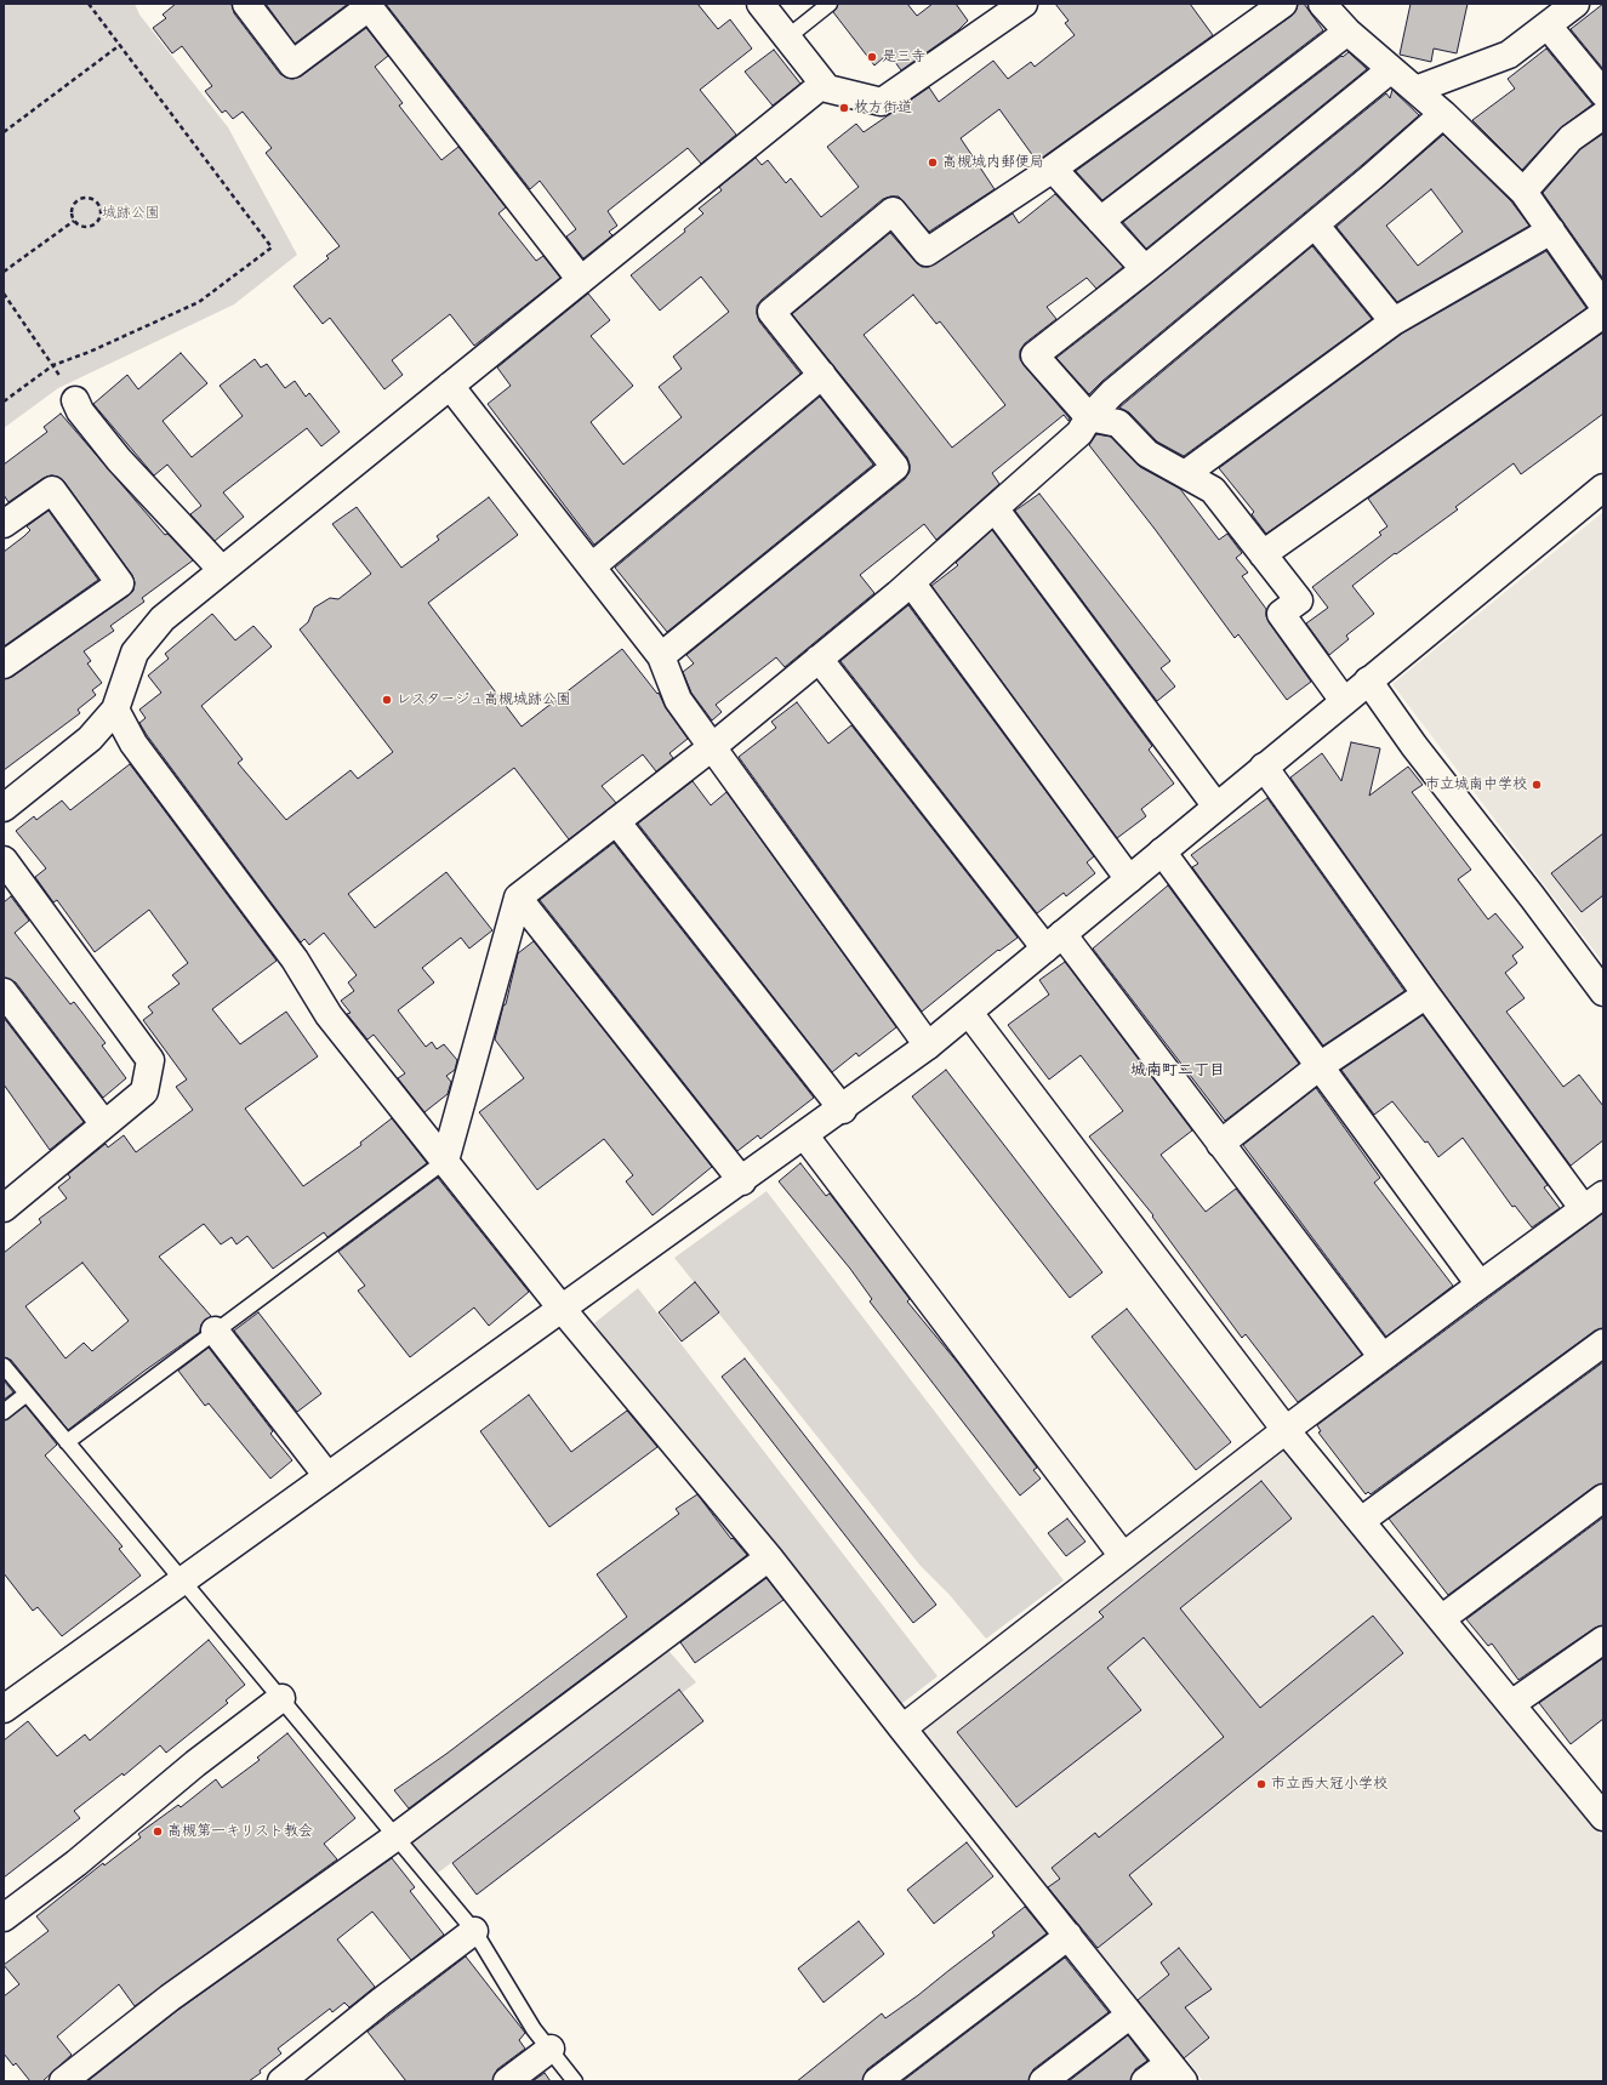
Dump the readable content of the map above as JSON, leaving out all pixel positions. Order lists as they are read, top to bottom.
{
  "districts": ["城南町二丁目"],
  "parks": ["城跡公園"],
  "places": [
    "是三寺",
    "枚方街道",
    "高槻城内郵便局",
    "レスタージュ高槻城跡公園",
    "市立城南中学校",
    "市立西大冠小学校",
    "高槻第一キリスト教会"
  ]
}
